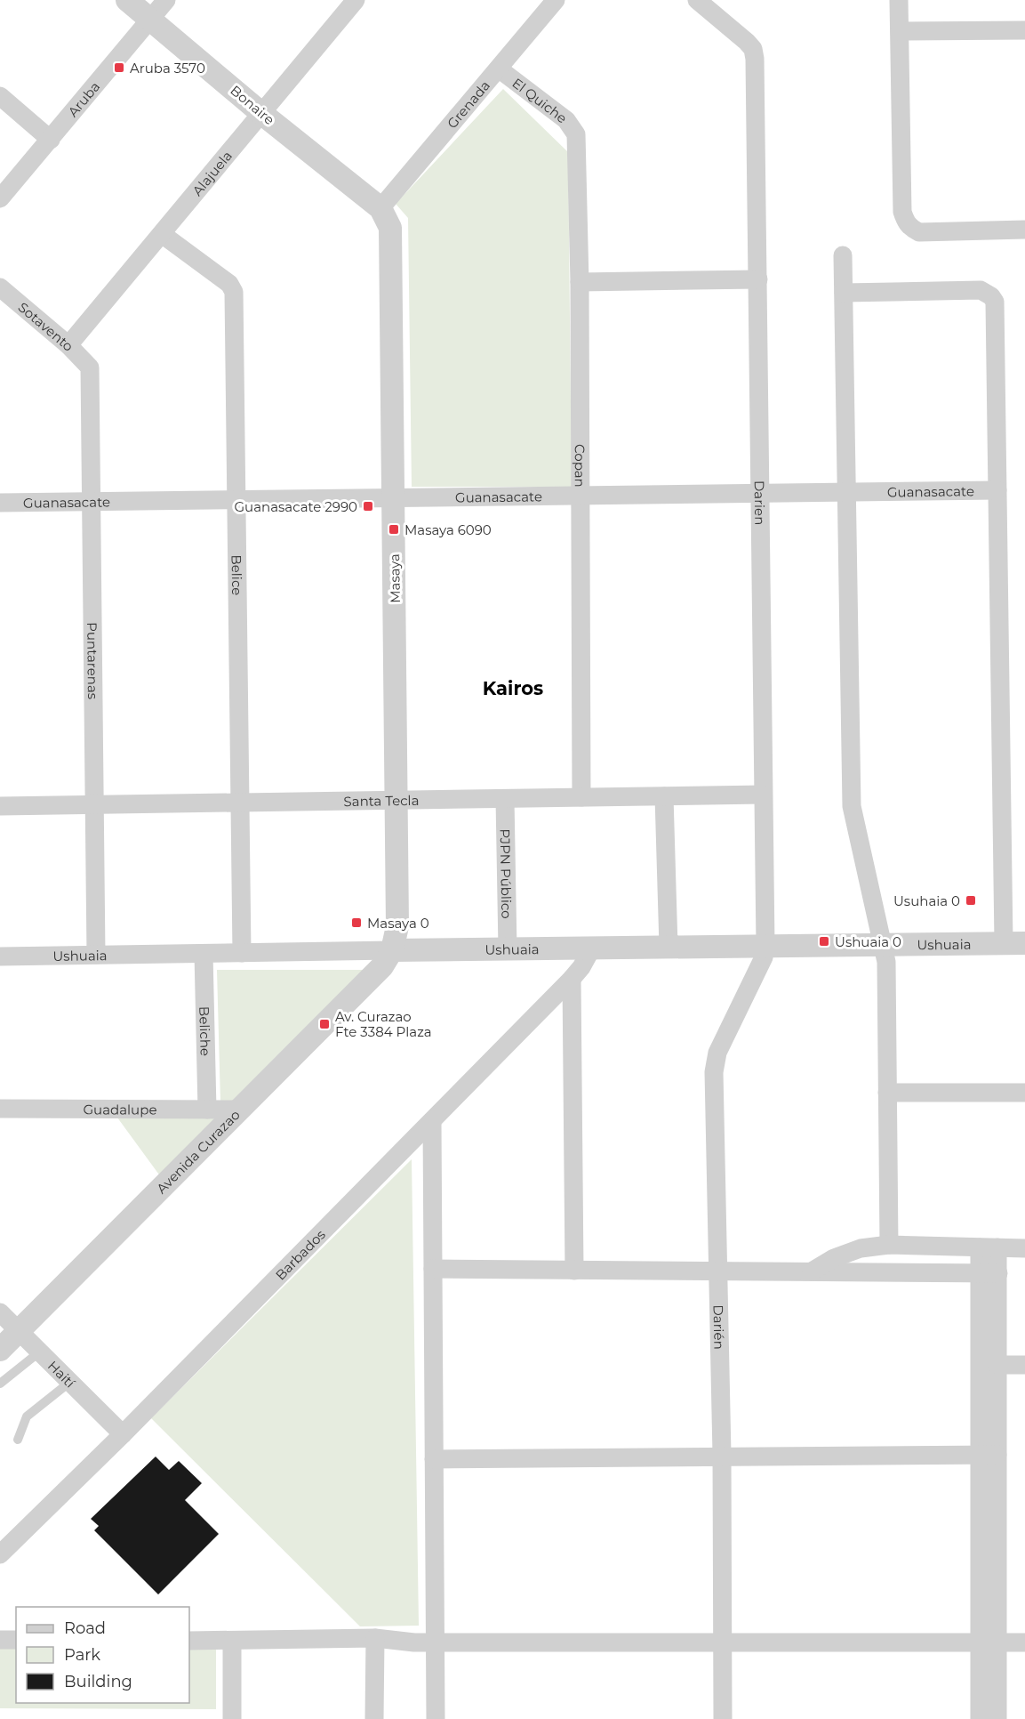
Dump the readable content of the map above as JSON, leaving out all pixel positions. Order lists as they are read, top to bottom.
{
  "streets": {
    "street": [
      "Aruba",
      "El Quiche",
      "Bonaire",
      "Grenada",
      "Alajuela",
      "Sotavento",
      "Copan",
      "Guanasacate",
      "Darien",
      "Belice",
      "Masaya",
      "Puntarenas",
      "Santa Tecla",
      "PJPN Público",
      "Ushuaia",
      "Beliche",
      "Guadalupe",
      "Avenida Curazao",
      "Barbados",
      "Darién",
      "Haití"
    ]
  },
  "crossings": [
    ["Aruba", "Bonaire"],
    ["El Quiche", "Grenada"],
    ["El Quiche", "Copan"],
    ["Bonaire", "Grenada"],
    ["Bonaire", "Alajuela"],
    ["Bonaire", "Masaya"],
    ["Grenada", "Masaya"],
    ["Alajuela", "Sotavento"],
    ["Alajuela", "Belice"],
    ["Sotavento", "Puntarenas"],
    ["Copan", "Guanasacate"],
    ["Copan", "Santa Tecla"],
    ["Guanasacate", "Darien"],
    ["Guanasacate", "Belice"],
    ["Guanasacate", "Masaya"],
    ["Guanasacate", "Puntarenas"],
    ["Darien", "Santa Tecla"],
    ["Darien", "Ushuaia"],
    ["Darien", "Darién"],
    ["Belice", "Santa Tecla"],
    ["Belice", "Ushuaia"],
    ["Masaya", "Santa Tecla"],
    ["Masaya", "Ushuaia"],
    ["Masaya", "Avenida Curazao"],
    ["Puntarenas", "Santa Tecla"],
    ["Puntarenas", "Ushuaia"],
    ["Santa Tecla", "PJPN Público"],
    ["PJPN Público", "Ushuaia"],
    ["Ushuaia", "Beliche"],
    ["Ushuaia", "Avenida Curazao"],
    ["Ushuaia", "Barbados"],
    ["Ushuaia", "Darién"],
    ["Beliche", "Guadalupe"],
    ["Guadalupe", "Avenida Curazao"],
    ["Avenida Curazao", "Haití"],
    ["Barbados", "Haití"]
  ],
  "districts": ["Kairos"],
  "places": {
    "transit": [
      "Aruba 3570",
      "Guanasacate 2990",
      "Masaya 6090",
      "Usuhaia 0",
      "Masaya 0",
      "Ushuaia 0",
      "Av. Curazao Fte 3384 Plaza"
    ]
  },
  "legend": ["Road", "Park", "Building"]
}
